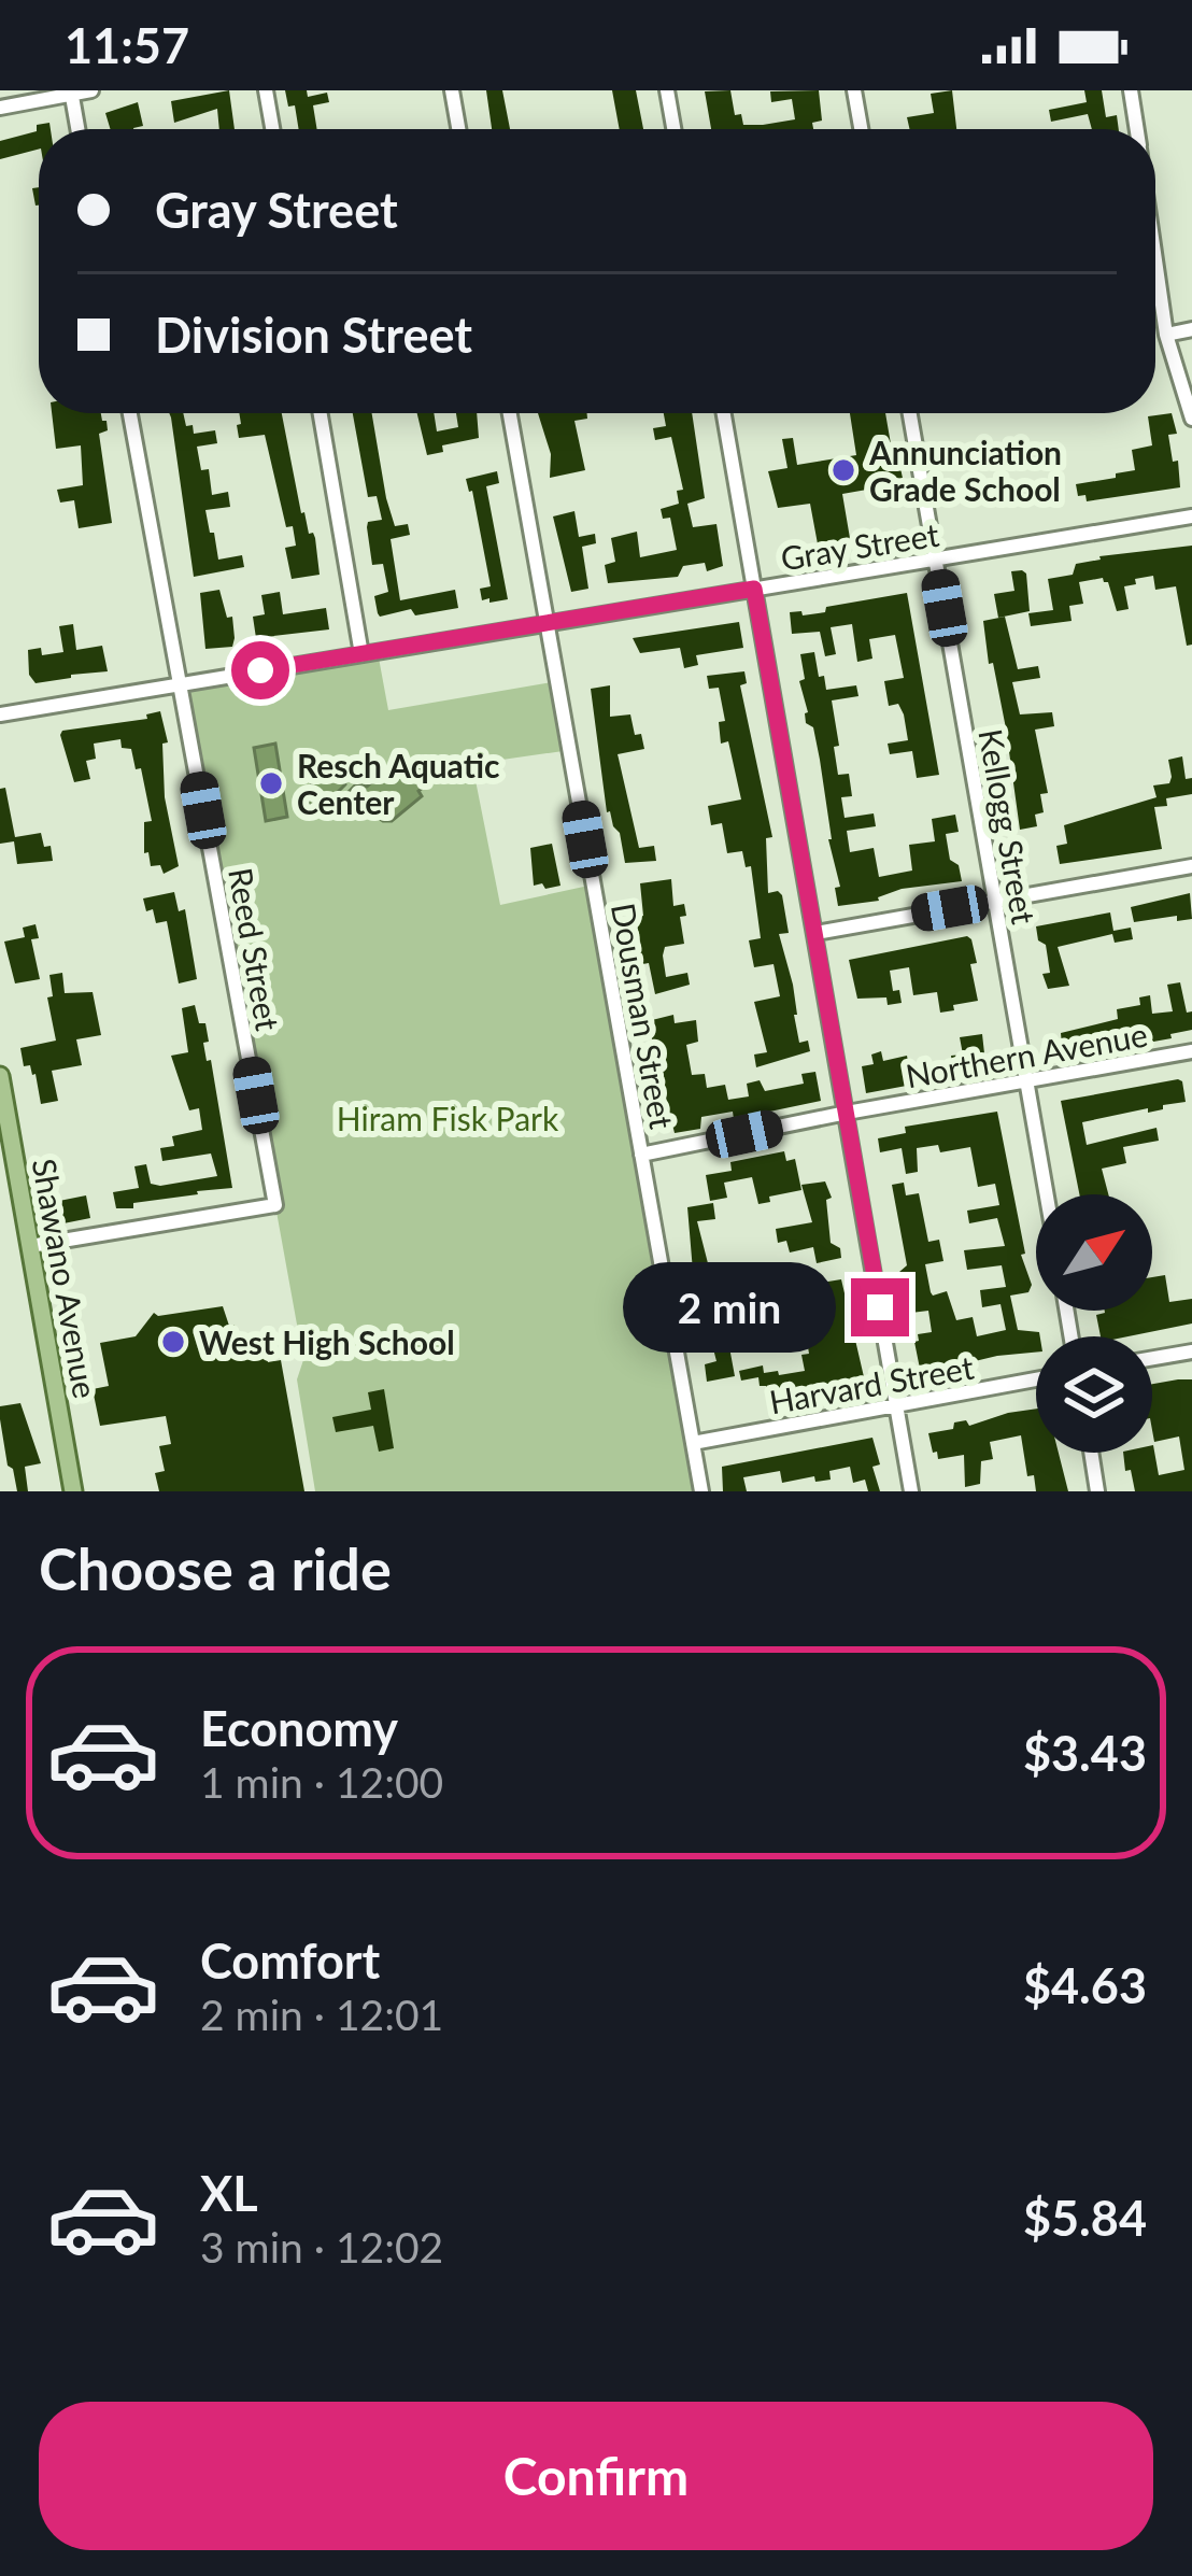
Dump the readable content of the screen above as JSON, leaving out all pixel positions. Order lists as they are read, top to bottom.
{
  "streets": {
    "main road": ["Shawano Avenue"],
    "street": [
      "Gray Street",
      "Kellogg Street",
      "Reed Street",
      "Dousman Street",
      "Northern Avenue",
      "Harvard Street"
    ]
  },
  "crossings": [
    ["Gray Street", "Kellogg Street"],
    ["Gray Street", "Reed Street"],
    ["Gray Street", "Dousman Street"],
    ["Kellogg Street", "Northern Avenue"],
    ["Reed Street", "Shawano Avenue"],
    ["Dousman Street", "Northern Avenue"],
    ["Dousman Street", "Harvard Street"]
  ],
  "parks": ["Hiram Fisk Park"],
  "places": ["Annunciation Grade School", "Resch Aquatic Center", "West High School"],
  "north": "top right",
  "page": {
    "status": "11:57",
    "banner": ["Gray Street", "Division Street"],
    "bubble": "2 min",
    "heading": "Choose a ride",
    "list": [
      {
        "name": "Economy",
        "note": "1 min · 12:00",
        "value": "$3.43"
      },
      {
        "name": "Comfort",
        "note": "2 min · 12:01",
        "value": "$4.63"
      },
      {
        "name": "XL",
        "note": "3 min · 12:02",
        "value": "$5.84"
      }
    ],
    "buttons": "Confirm"
  }
}
